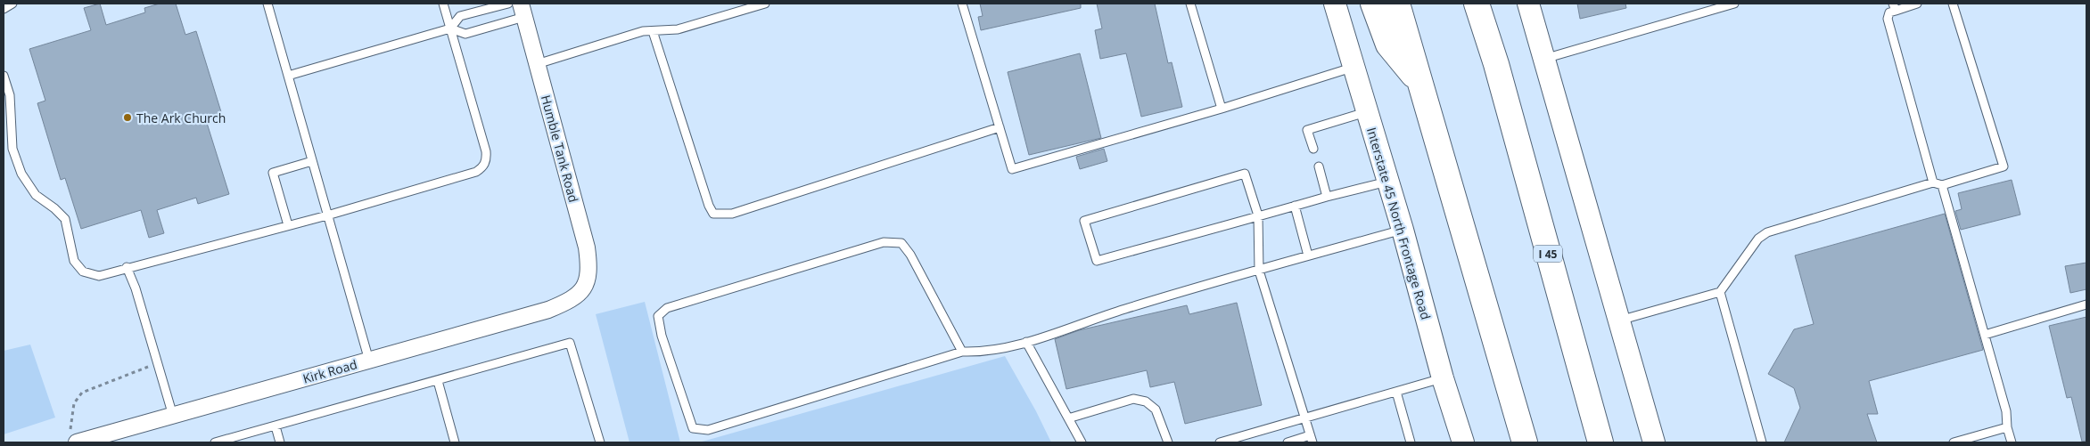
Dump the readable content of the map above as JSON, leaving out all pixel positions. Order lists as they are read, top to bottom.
{
  "streets": {
    "highway": ["I 45"],
    "main road": ["Interstate 45 North Frontage Road"],
    "street": ["Humble Tank Road", "Kirk Road"]
  },
  "crossings": [
    ["Humble Tank Road", "Kirk Road"]
  ],
  "places": ["The Ark Church"]
}
